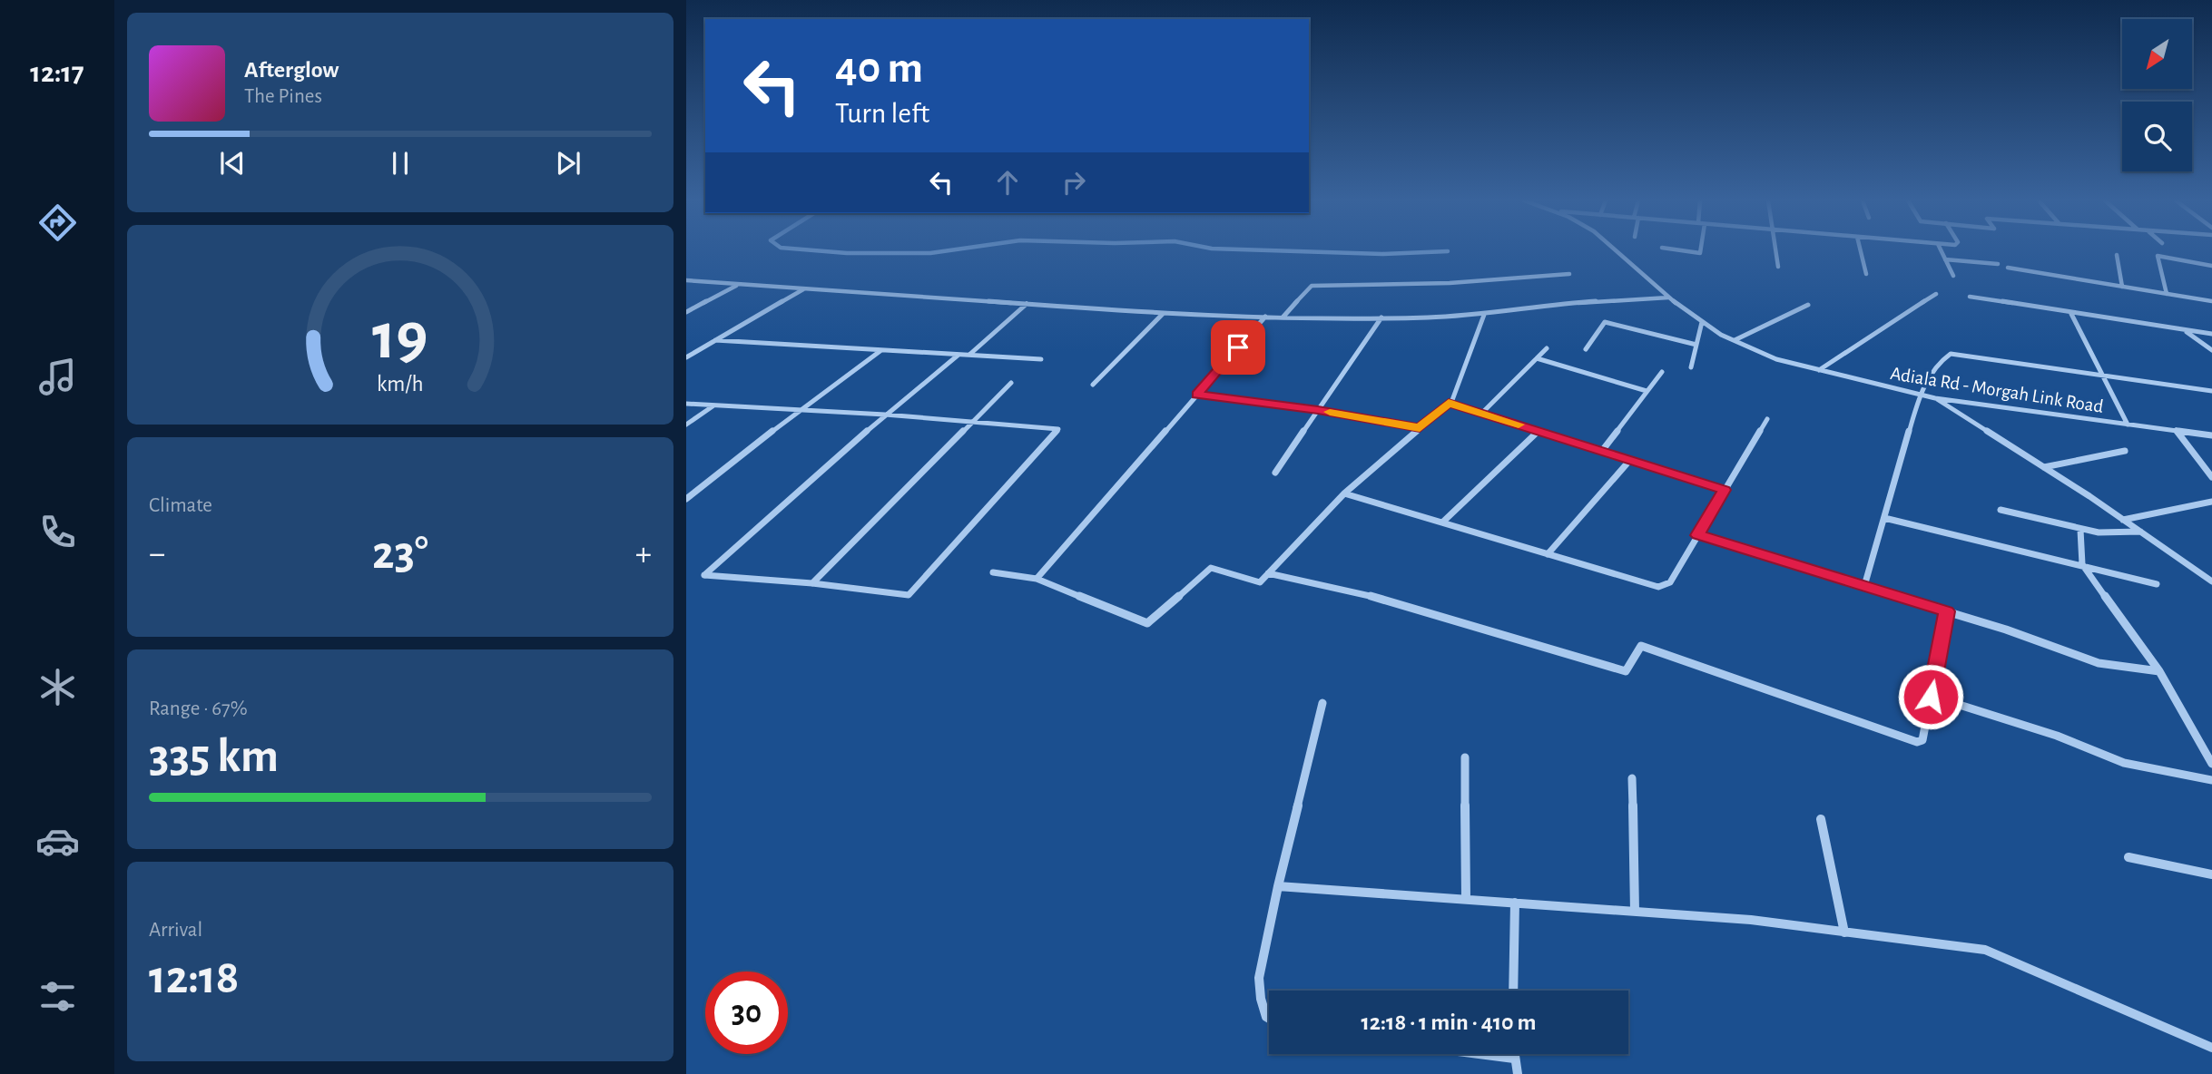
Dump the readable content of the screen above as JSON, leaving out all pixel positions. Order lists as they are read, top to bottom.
{
  "streets": {
    "street": ["Adiala Rd - Morgah Link Road"]
  },
  "north": "bottom left",
  "page": {
    "tabs": "12:17",
    "turn": ["40 m", "Turn left"],
    "song": ["Afterglow", "The Pines"],
    "tile": [
      "Climate",
      ["Range · 67%", "335 km"],
      ["Arrival", "12:18"]
    ],
    "heat": ["−", "23°", "+"],
    "limit": "30",
    "trip": "12:18 · 1 min · 410 m",
    "gauge": ["19", "km/h"]
  }
}
